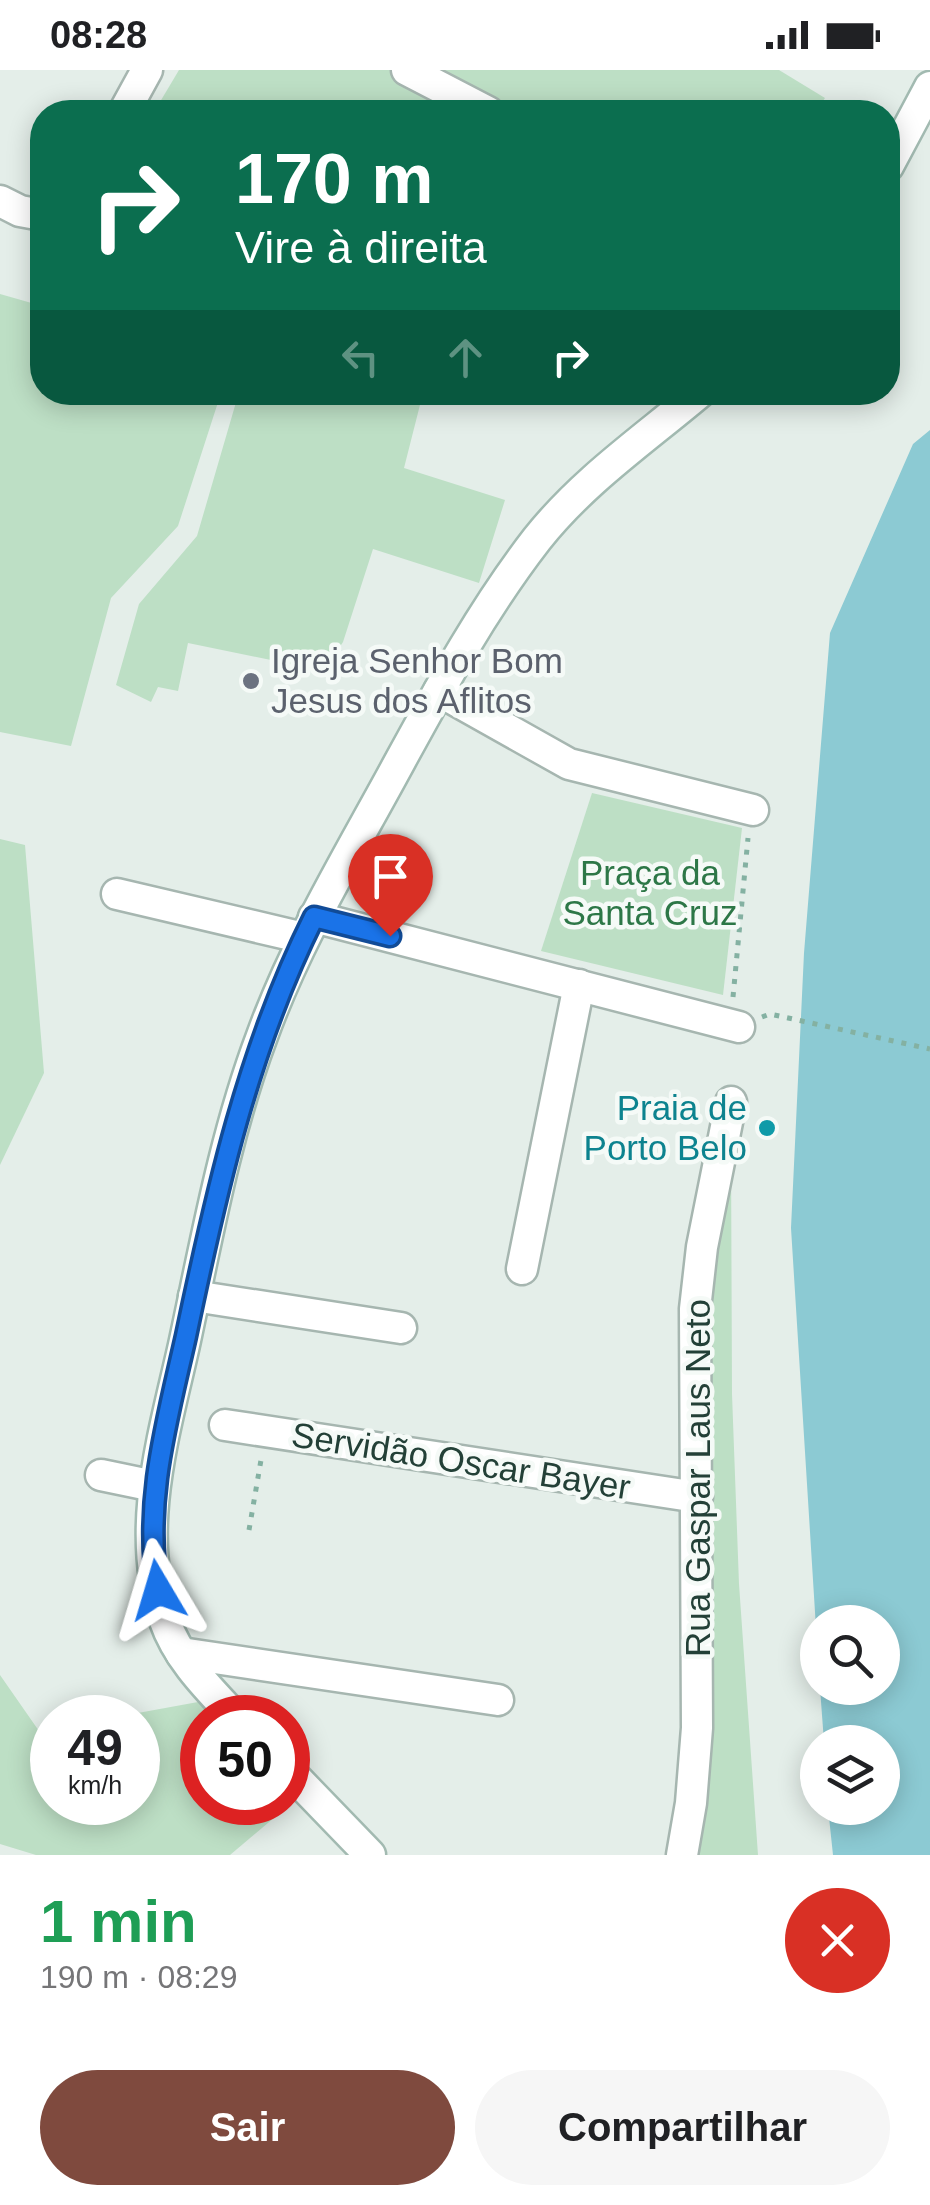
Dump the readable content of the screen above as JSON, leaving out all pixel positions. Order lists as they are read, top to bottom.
{
  "streets": {
    "street": ["Servidão Oscar Bayer", "Rua Gaspar Laus Neto"]
  },
  "crossings": [
    ["Servidão Oscar Bayer", "Rua Gaspar Laus Neto"]
  ],
  "parks": ["Praça da Santa Cruz"],
  "places": ["Igreja Senhor Bom Jesus dos Aflitos", "Praia de Porto Belo"],
  "page": {
    "status": "08:28",
    "turn": ["170 m", "Vire à direita"],
    "speed": "49 km/h",
    "limit": "50",
    "heading": ["1 min", "190 m · 08:29"],
    "buttons": ["Sair", "Compartilhar"]
  }
}
